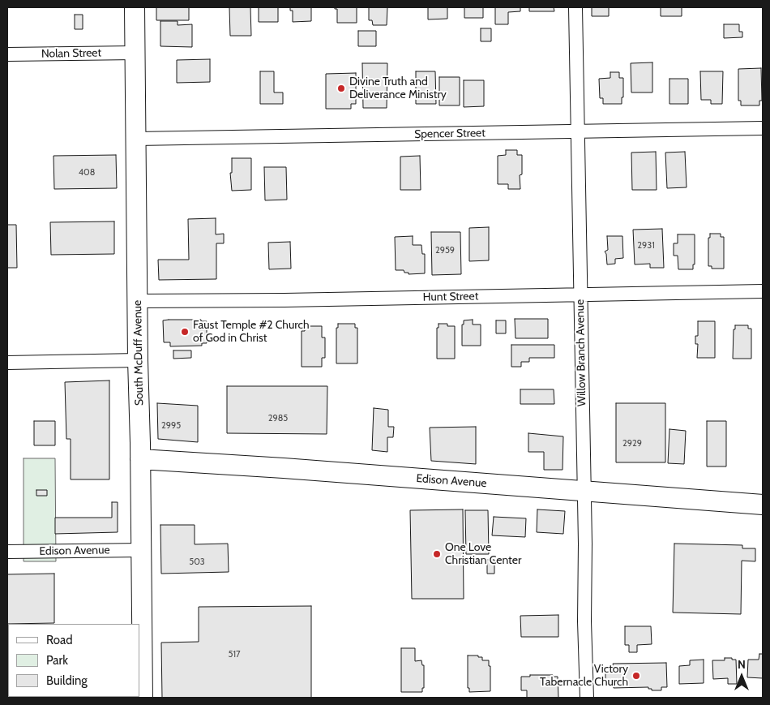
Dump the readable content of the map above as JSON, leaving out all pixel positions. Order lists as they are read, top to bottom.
{
  "streets": {
    "main road": ["South McDuff Avenue", "Edison Avenue"],
    "street": [
      "Nolan Street",
      "Spencer Street",
      "Hunt Street",
      "Willow Branch Avenue"
    ]
  },
  "crossings": [
    ["Nolan Street", "South McDuff Avenue"],
    ["Spencer Street", "South McDuff Avenue"],
    ["Spencer Street", "Willow Branch Avenue"],
    ["Hunt Street", "South McDuff Avenue"],
    ["Hunt Street", "Willow Branch Avenue"],
    ["South McDuff Avenue", "Edison Avenue"],
    ["Willow Branch Avenue", "Edison Avenue"]
  ],
  "places": [
    "Divine Truth and Deliverance Ministry",
    "Faust Temple #2 Church of God in Christ",
    "One Love Christian Center",
    "Victory Tabernacle Church"
  ],
  "house_numbers": [
    "408",
    "2931",
    "2959",
    "2985",
    "2995",
    "2929",
    "503",
    "517"
  ],
  "legend": ["Road", "Park", "Building"],
  "north": "top"
}
